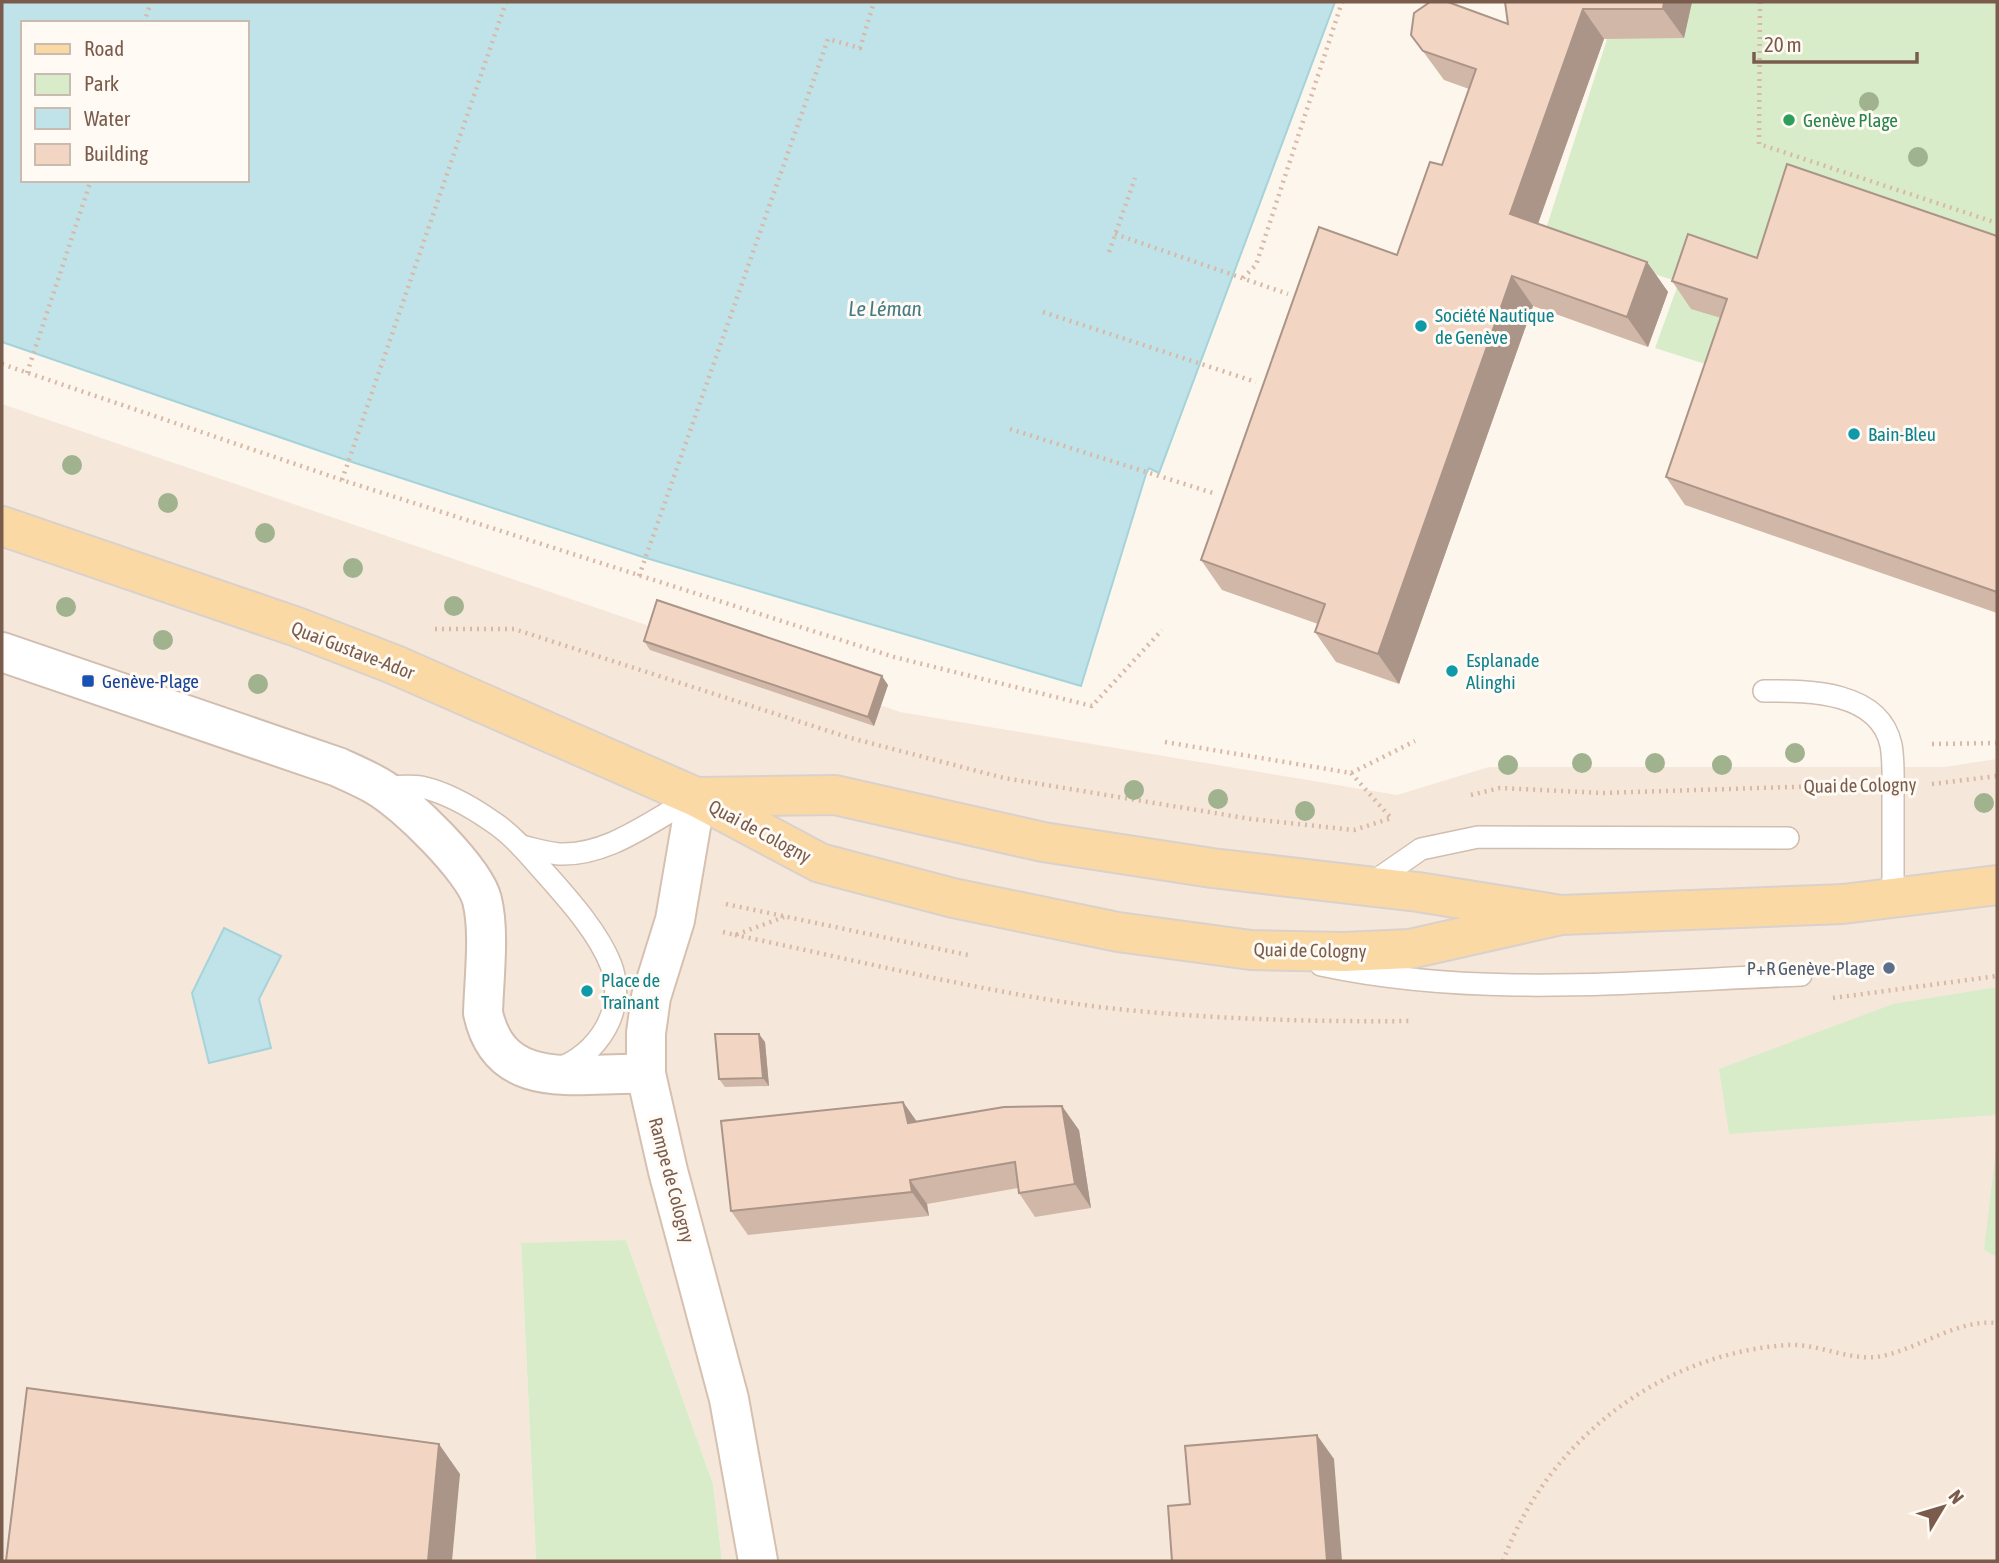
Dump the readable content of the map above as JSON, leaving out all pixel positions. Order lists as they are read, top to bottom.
{
  "streets": {
    "main road": ["Quai Gustave-Ador", "Quai de Cologny"],
    "street": ["Rampe de Cologny"]
  },
  "crossings": [
    ["Quai Gustave-Ador", "Quai de Cologny"],
    ["Quai Gustave-Ador", "Rampe de Cologny"],
    ["Quai de Cologny", "Rampe de Cologny"]
  ],
  "water": ["Le Léman"],
  "places": {
    "other": [
      "Genève Plage",
      "Société Nautique de Genève",
      "Bain-Bleu",
      "Esplanade Alinghi",
      "P+R Genève-Plage",
      "Place de Traînant"
    ],
    "transit": ["Genève-Plage"]
  },
  "legend": [
    "Road",
    "Park",
    "Water",
    "Building"
  ],
  "scale_bar": "20 m",
  "north": "top right"
}
